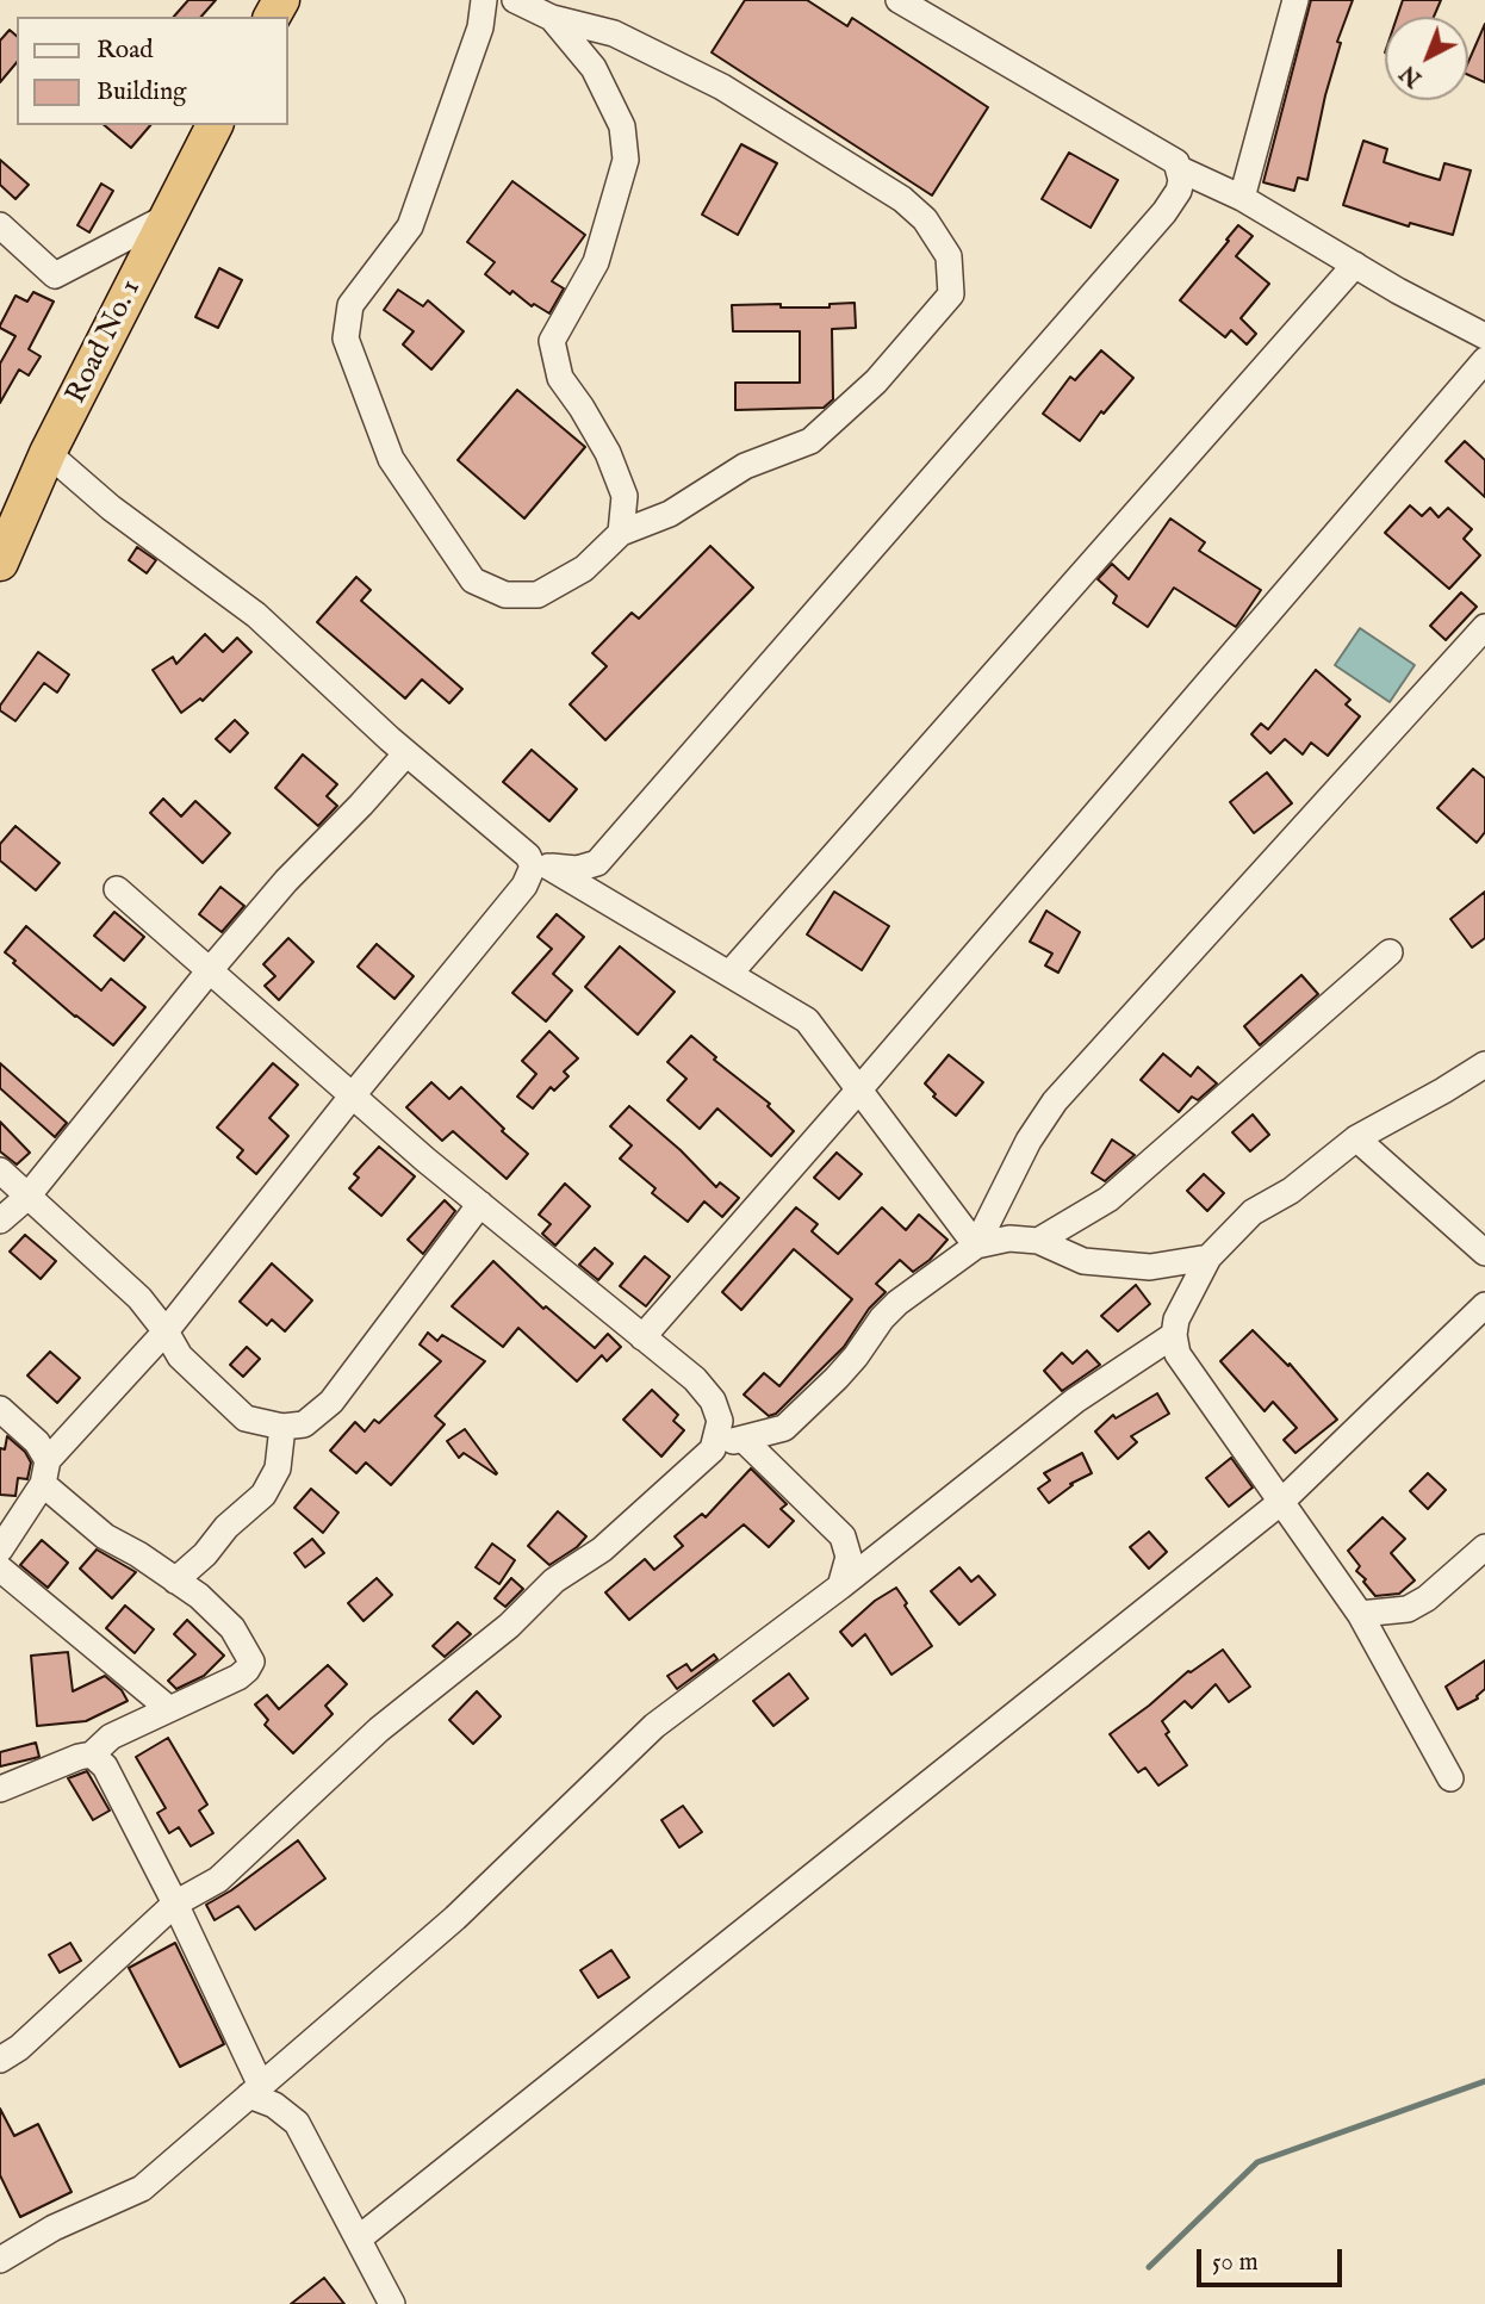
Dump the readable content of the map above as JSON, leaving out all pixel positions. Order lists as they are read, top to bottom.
{
  "streets": {
    "highway": ["Road No. 1"]
  },
  "legend": ["Road", "Building"],
  "scale_bar": "50 m",
  "north": "bottom left"
}
